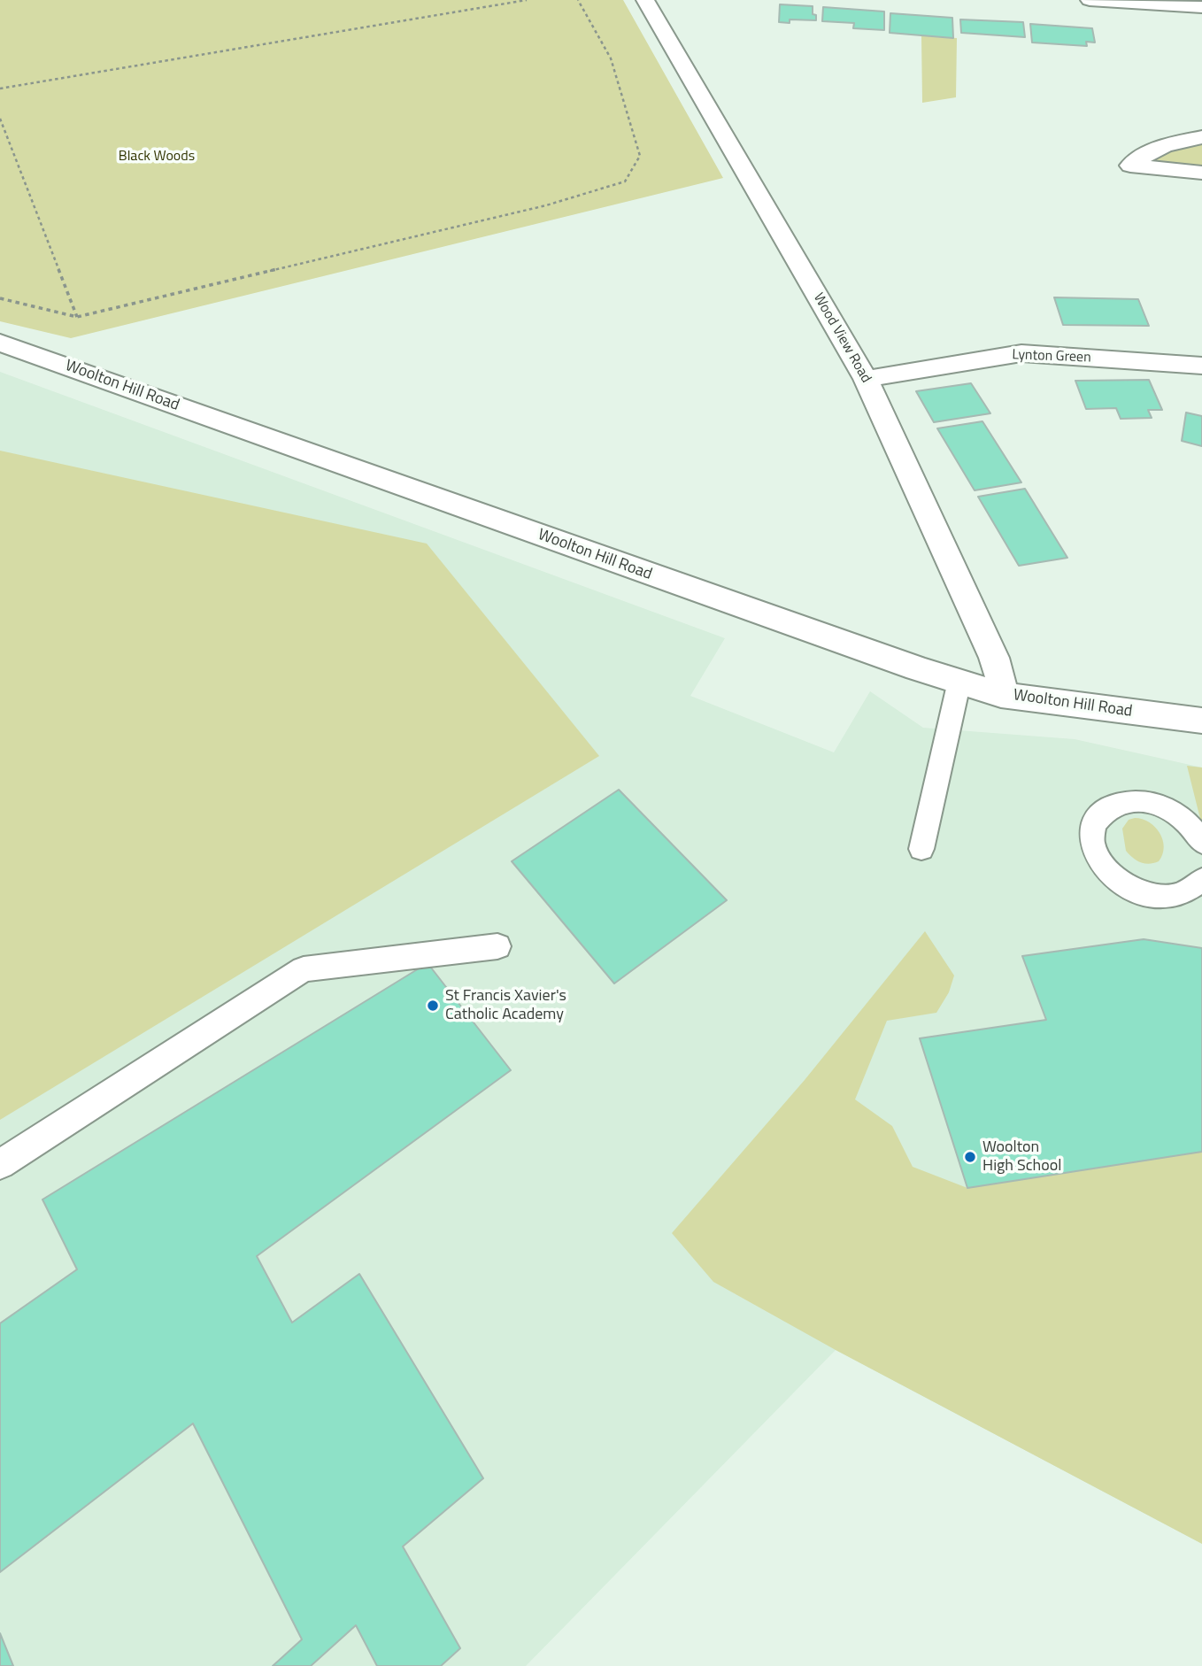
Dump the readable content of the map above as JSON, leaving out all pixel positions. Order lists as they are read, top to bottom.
{
  "streets": {
    "street": ["Wood View Road", "Lynton Green", "Woolton Hill Road"]
  },
  "crossings": [
    ["Wood View Road", "Lynton Green"],
    ["Wood View Road", "Woolton Hill Road"]
  ],
  "parks": ["Black Woods"],
  "places": ["St Francis Xavier's Catholic Academy", "Woolton High School"]
}
